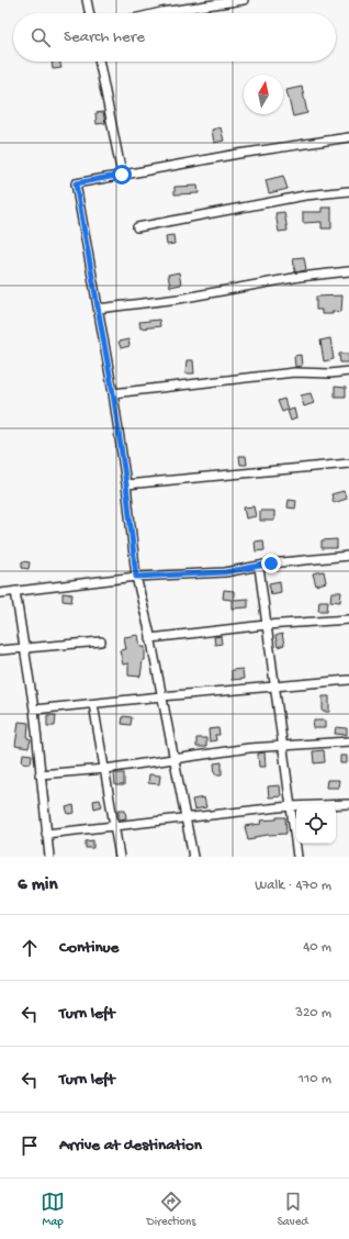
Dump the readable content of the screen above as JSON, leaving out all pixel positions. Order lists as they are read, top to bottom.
{
  "north": "top",
  "page": {
    "search": "Search here",
    "heading": ["6 min", "Walk · 470 m"],
    "list": [
      ["Continue", "40 m"],
      ["Turn left", "320 m"],
      ["Turn left", "110 m"],
      "Arrive at destination"
    ],
    "nav": ["Map", "Directions", "Saved"]
  }
}
